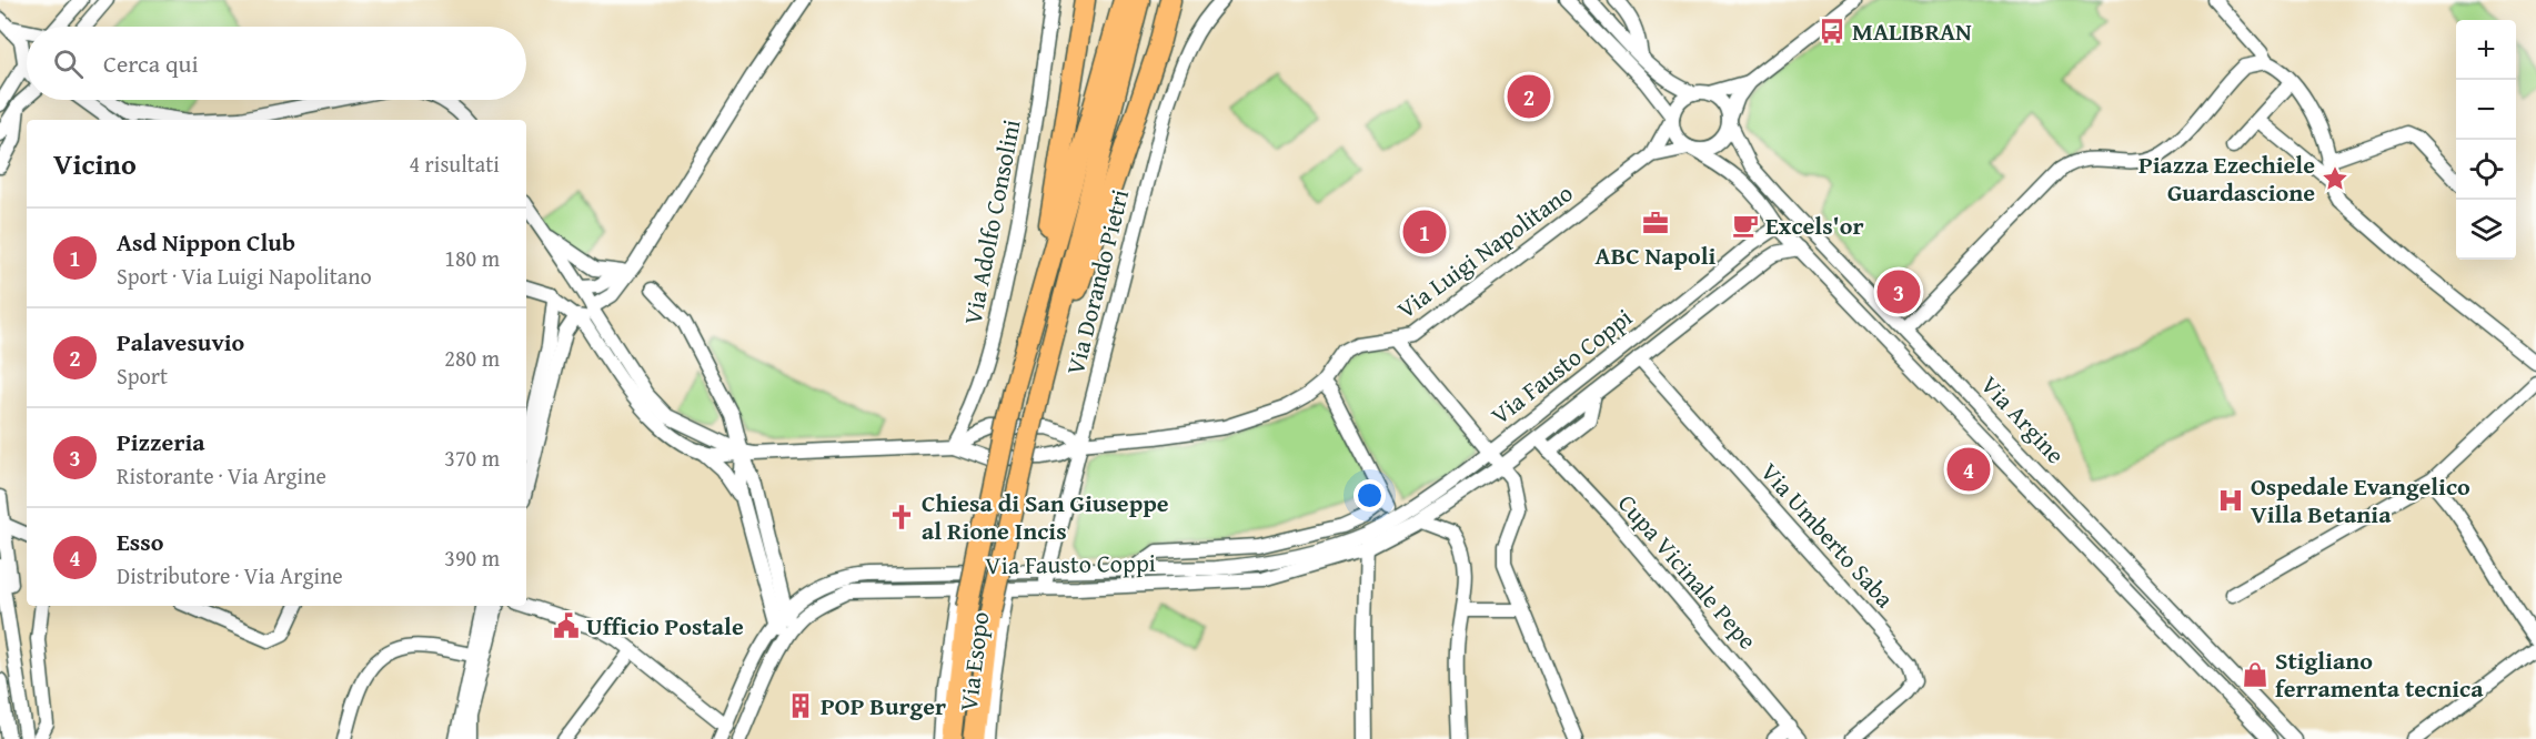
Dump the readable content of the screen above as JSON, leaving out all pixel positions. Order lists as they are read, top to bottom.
{
  "streets": {
    "street": [
      "Via Adolfo Consolini",
      "Via Luigi Napolitano",
      "Via Dorando Pietri",
      "Via Fausto Coppi",
      "Via Argine",
      "Via Umberto Saba",
      "Cupa Vicinale Pepe",
      "Via Esopo"
    ]
  },
  "crossings": [
    ["Via Adolfo Consolini", "Via Luigi Napolitano"],
    ["Via Luigi Napolitano", "Via Dorando Pietri"],
    ["Via Luigi Napolitano", "Via Argine"],
    ["Via Dorando Pietri", "Via Fausto Coppi"],
    ["Via Fausto Coppi", "Via Argine"],
    ["Via Fausto Coppi", "Via Umberto Saba"],
    ["Via Fausto Coppi", "Cupa Vicinale Pepe"],
    ["Via Fausto Coppi", "Via Esopo"]
  ],
  "places": {
    "bus stop": ["MALIBRAN"],
    "place": ["Piazza Ezechiele Guardascione"],
    "office": ["ABC Napoli"],
    "cafe": ["Excels'or"],
    "hospital": ["Ospedale Evangelico Villa Betania"],
    "church": ["Chiesa di San Giuseppe al Rione Incis"],
    "public building": ["Ufficio Postale"],
    "shop": ["Stigliano ferramenta tecnica"],
    "building": ["POP Burger"]
  },
  "page": {
    "map_buttons": ["+", "−"],
    "search": "Cerca qui",
    "pins": [
      "2",
      "1",
      "3",
      "4"
    ],
    "heading": ["Vicino", "4 risultati"],
    "list": [
      {
        "mark": "1",
        "name": "Asd Nippon Club",
        "note": "Sport · Via Luigi Napolitano",
        "value": "180 m"
      },
      {
        "mark": "2",
        "name": "Palavesuvio",
        "note": "Sport",
        "value": "280 m"
      },
      {
        "mark": "3",
        "name": "Pizzeria",
        "note": "Ristorante · Via Argine",
        "value": "370 m"
      },
      {
        "mark": "4",
        "name": "Esso",
        "note": "Distributore · Via Argine",
        "value": "390 m"
      }
    ]
  }
}
